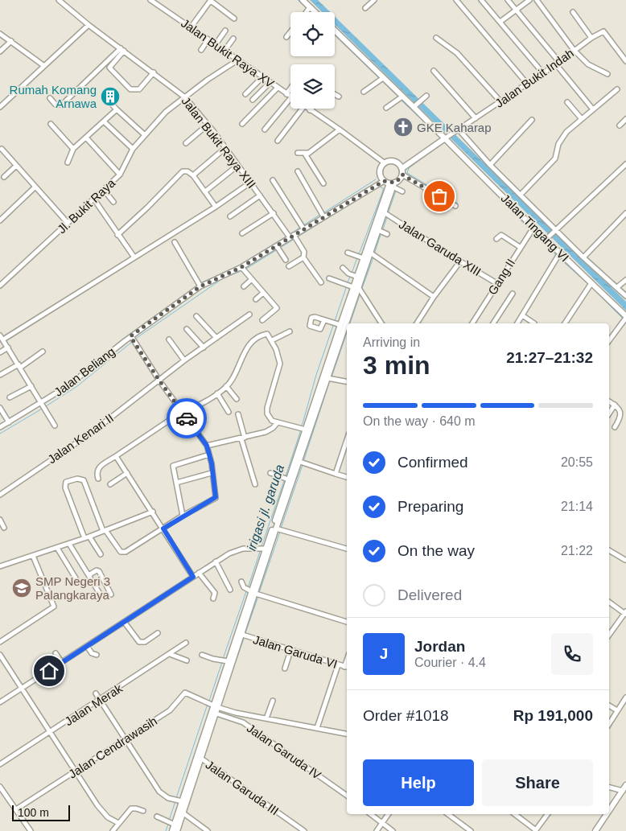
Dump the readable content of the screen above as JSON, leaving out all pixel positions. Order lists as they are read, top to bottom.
{
  "streets": {
    "main road": ["Jalan Tingang VI"],
    "street": [
      "Jalan Bukit Raya XV",
      "Jalan Bukit Indah",
      "Jalan Bukit Raya XIII",
      "Jl. Bukit Raya",
      "Jalan Garuda XIII",
      "Gang II",
      "Jalan Beliang",
      "Jalan Kenari II",
      "Jalan Garuda VI",
      "Jalan Merak",
      "Jalan Cendrawasih",
      "Jalan Garuda IV",
      "Jalan Garuda III"
    ]
  },
  "crossings": [
    ["Jalan Bukit Raya XV", "Jl. Bukit Raya"],
    ["Jalan Bukit Raya XV", "Jalan Beliang"],
    ["Jalan Bukit Indah", "Jalan Tingang VI"],
    ["Jalan Bukit Raya XIII", "Jl. Bukit Raya"],
    ["Jalan Bukit Raya XIII", "Jalan Beliang"],
    ["Jalan Tingang VI", "Gang II"],
    ["Jalan Garuda XIII", "Gang II"]
  ],
  "water": ["irigasi jl. garuda"],
  "places": {
    "building": ["Rumah Komang Arnawa"],
    "church": ["GKE Kaharap"],
    "school or university": ["SMP Negeri 3 Palangkaraya"]
  },
  "scale_bar": "100 m",
  "page": {
    "heading": ["3 min", "Arriving in", "21:27–21:32"],
    "panel": [
      "Jordan",
      "Courier · 4.4",
      "Order #1018",
      "Rp 191,000"
    ],
    "bar": "On the way · 640 m",
    "list": [
      ["Confirmed", "20:55"],
      ["Preparing", "21:14"],
      ["On the way", "21:22"],
      "Delivered"
    ],
    "round": "J",
    "buttons": ["Help", "Share"],
    "scale": "100 m"
  }
}
